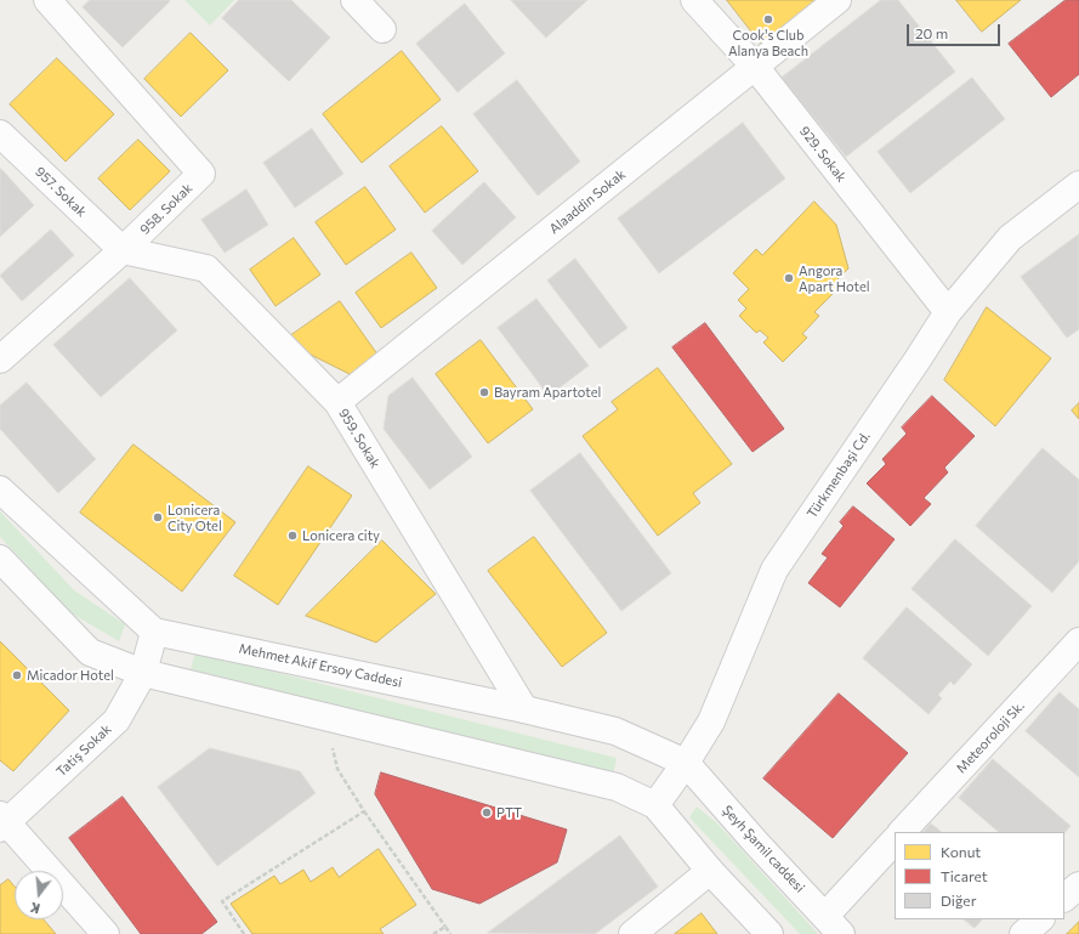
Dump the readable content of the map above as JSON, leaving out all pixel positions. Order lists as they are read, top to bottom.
{
  "streets": {
    "street": [
      "929. Sokak",
      "957. Sokak",
      "Alaaddin Sokak",
      "958. Sokak",
      "959. Sokak",
      "Türkmenbaşi Cd.",
      "Mehmet Akif Ersoy Caddesi",
      "Meteoroloji Sk.",
      "Tatiş Sokak",
      "Şeyh Şamil caddesi"
    ]
  },
  "crossings": [
    ["929. Sokak", "Alaaddin Sokak"],
    ["929. Sokak", "Türkmenbaşi Cd."],
    ["957. Sokak", "958. Sokak"],
    ["957. Sokak", "959. Sokak"],
    ["Alaaddin Sokak", "959. Sokak"],
    ["958. Sokak", "959. Sokak"],
    ["959. Sokak", "Mehmet Akif Ersoy Caddesi"],
    ["Türkmenbaşi Cd.", "Mehmet Akif Ersoy Caddesi"],
    ["Türkmenbaşi Cd.", "Şeyh Şamil caddesi"],
    ["Mehmet Akif Ersoy Caddesi", "Tatiş Sokak"],
    ["Mehmet Akif Ersoy Caddesi", "Şeyh Şamil caddesi"]
  ],
  "places": [
    "Cook's Club Alanya Beach",
    "Angora Apart Hotel",
    "Bayram Apartotel",
    "Lonicera City Otel",
    "Lonicera city",
    "Micador Hotel",
    "PTT"
  ],
  "legend": ["Konut", "Ticaret", "Diğer"],
  "scale_bar": "20 m",
  "north": "bottom"
}
